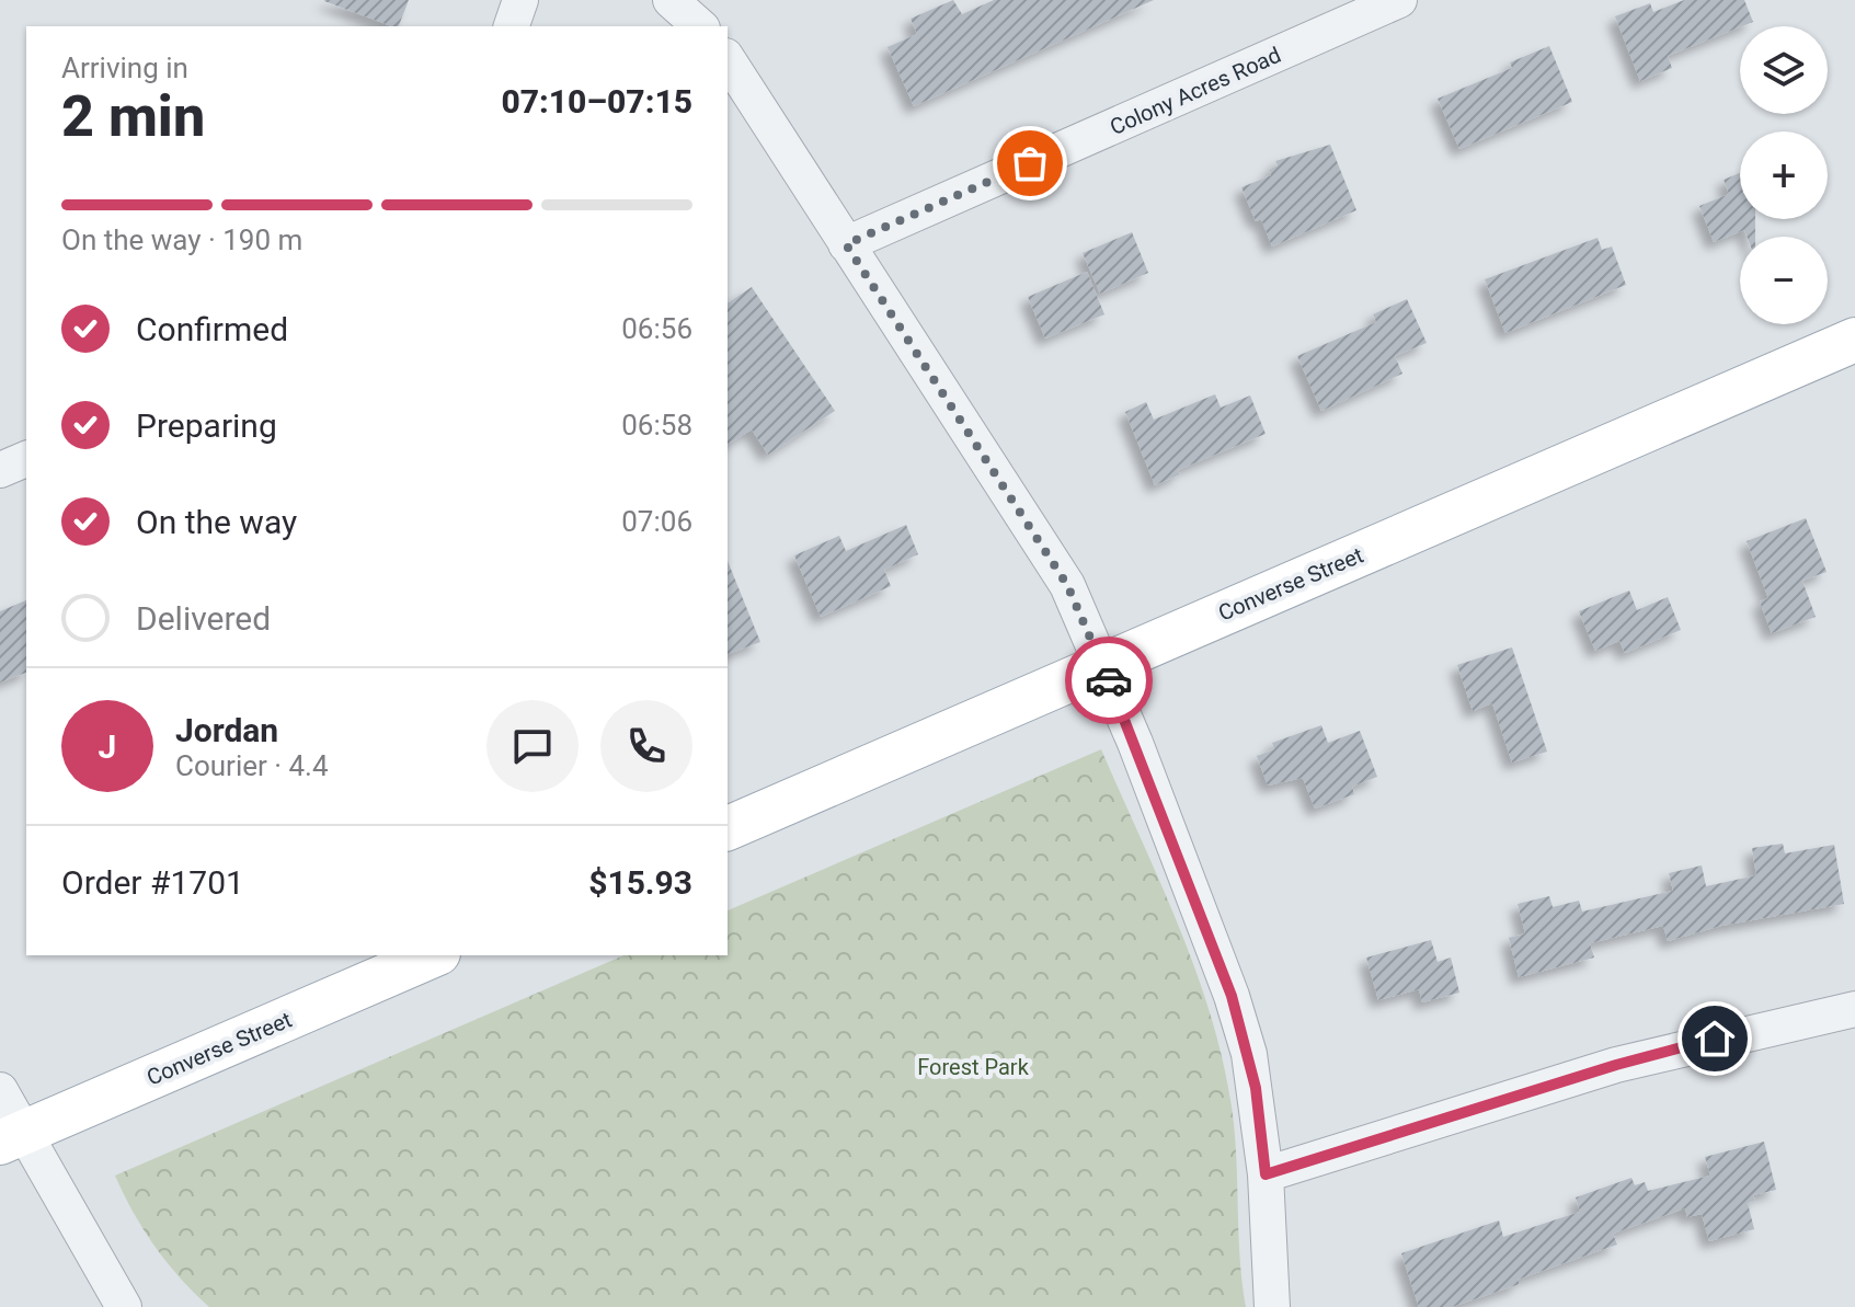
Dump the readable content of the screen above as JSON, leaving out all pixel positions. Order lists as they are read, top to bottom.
{
  "streets": {
    "main road": ["Converse Street"],
    "street": ["Colony Acres Road"]
  },
  "parks": ["Forest Park"],
  "page": {
    "map_buttons": ["+", "−"],
    "heading": ["2 min", "Arriving in", "07:10–07:15"],
    "panel": [
      "Jordan",
      "Courier · 4.4",
      "Order #1701",
      "$15.93"
    ],
    "bar": "On the way · 190 m",
    "list": [
      ["Confirmed", "06:56"],
      ["Preparing", "06:58"],
      ["On the way", "07:06"],
      "Delivered"
    ],
    "round": "J"
  }
}
